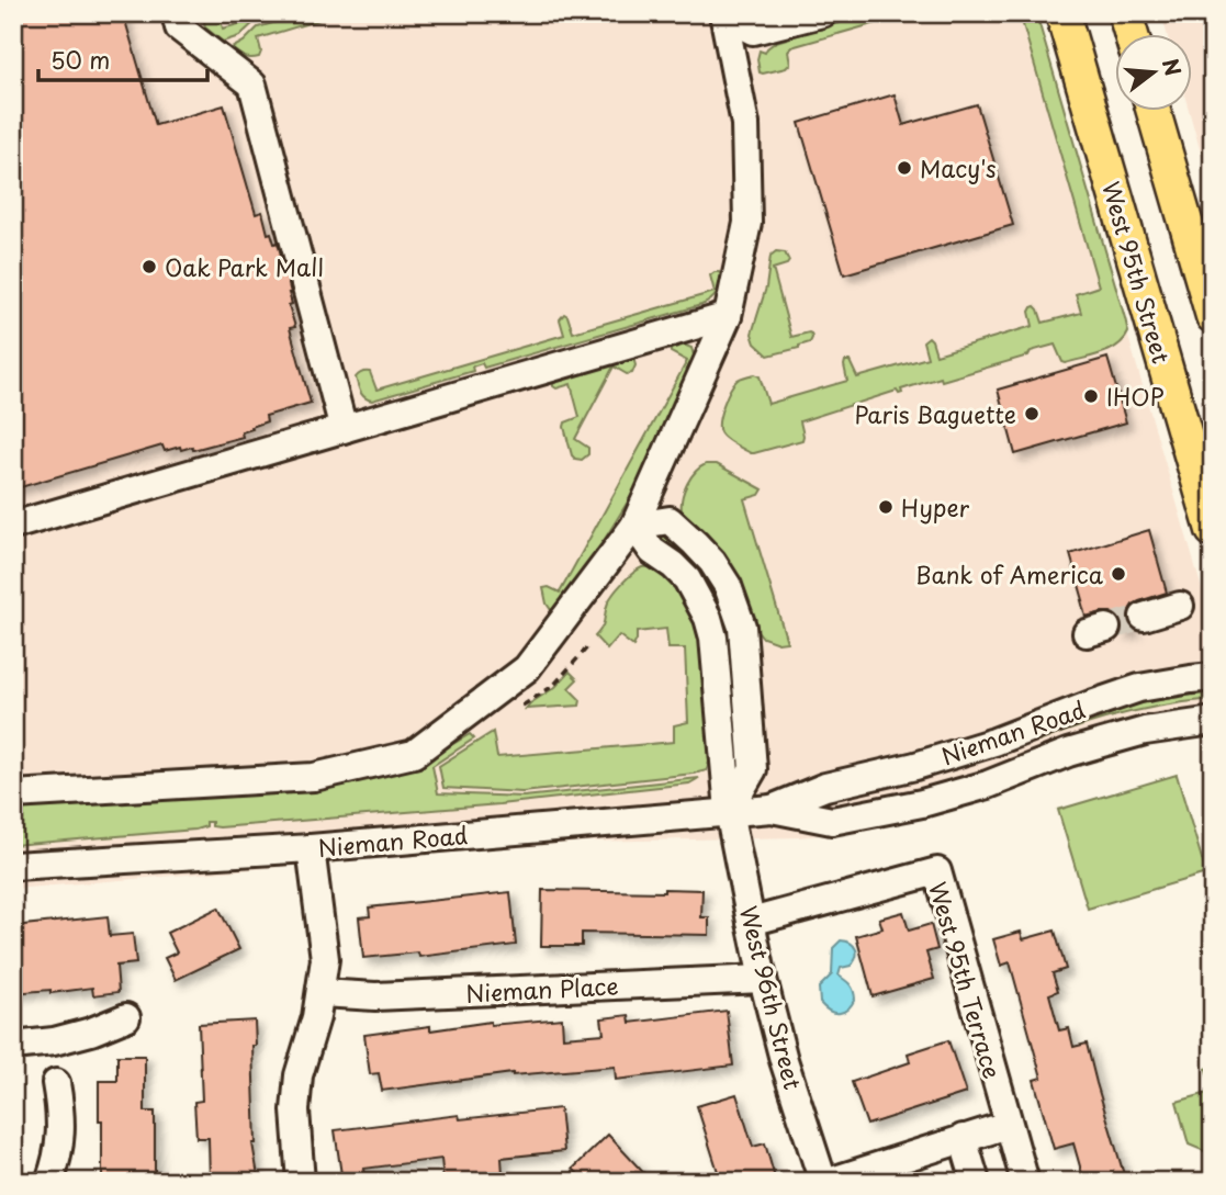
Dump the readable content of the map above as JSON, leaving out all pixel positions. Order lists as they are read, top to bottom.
{
  "streets": {
    "main road": ["West 95th Street"],
    "street": [
      "Nieman Road",
      "West 95th Terrace",
      "Nieman Place",
      "West 96th Street"
    ]
  },
  "crossings": [
    ["Nieman Road", "West 96th Street"],
    ["West 95th Terrace", "West 96th Street"],
    ["Nieman Place", "West 96th Street"]
  ],
  "places": [
    "Macy's",
    "Oak Park Mall",
    "IHOP",
    "Paris Baguette",
    "Hyper",
    "Bank of America"
  ],
  "scale_bar": "50 m",
  "north": "right"
}
